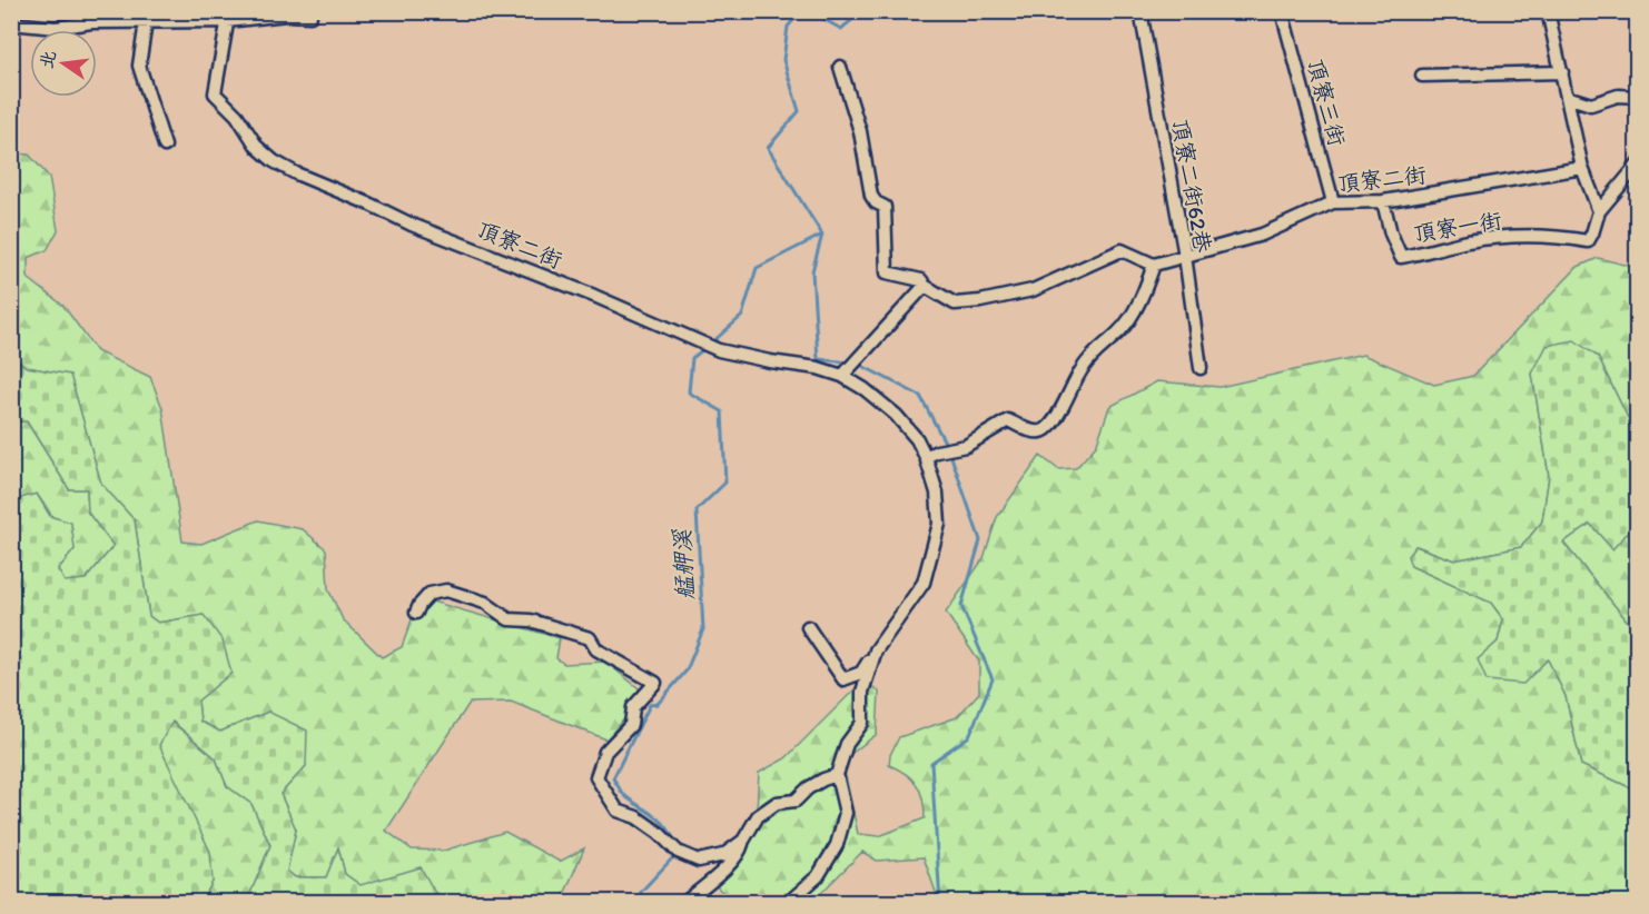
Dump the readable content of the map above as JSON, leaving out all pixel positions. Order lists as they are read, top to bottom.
{
  "streets": {
    "street": [
      "頂寮三街",
      "頂寮二街",
      "頂寮二街62巷",
      "頂寮一街"
    ]
  },
  "crossings": [
    ["頂寮三街", "頂寮二街"],
    ["頂寮二街", "頂寮二街62巷"],
    ["頂寮二街", "頂寮一街"]
  ],
  "water": ["艋舺溪"],
  "north": "left"
}
